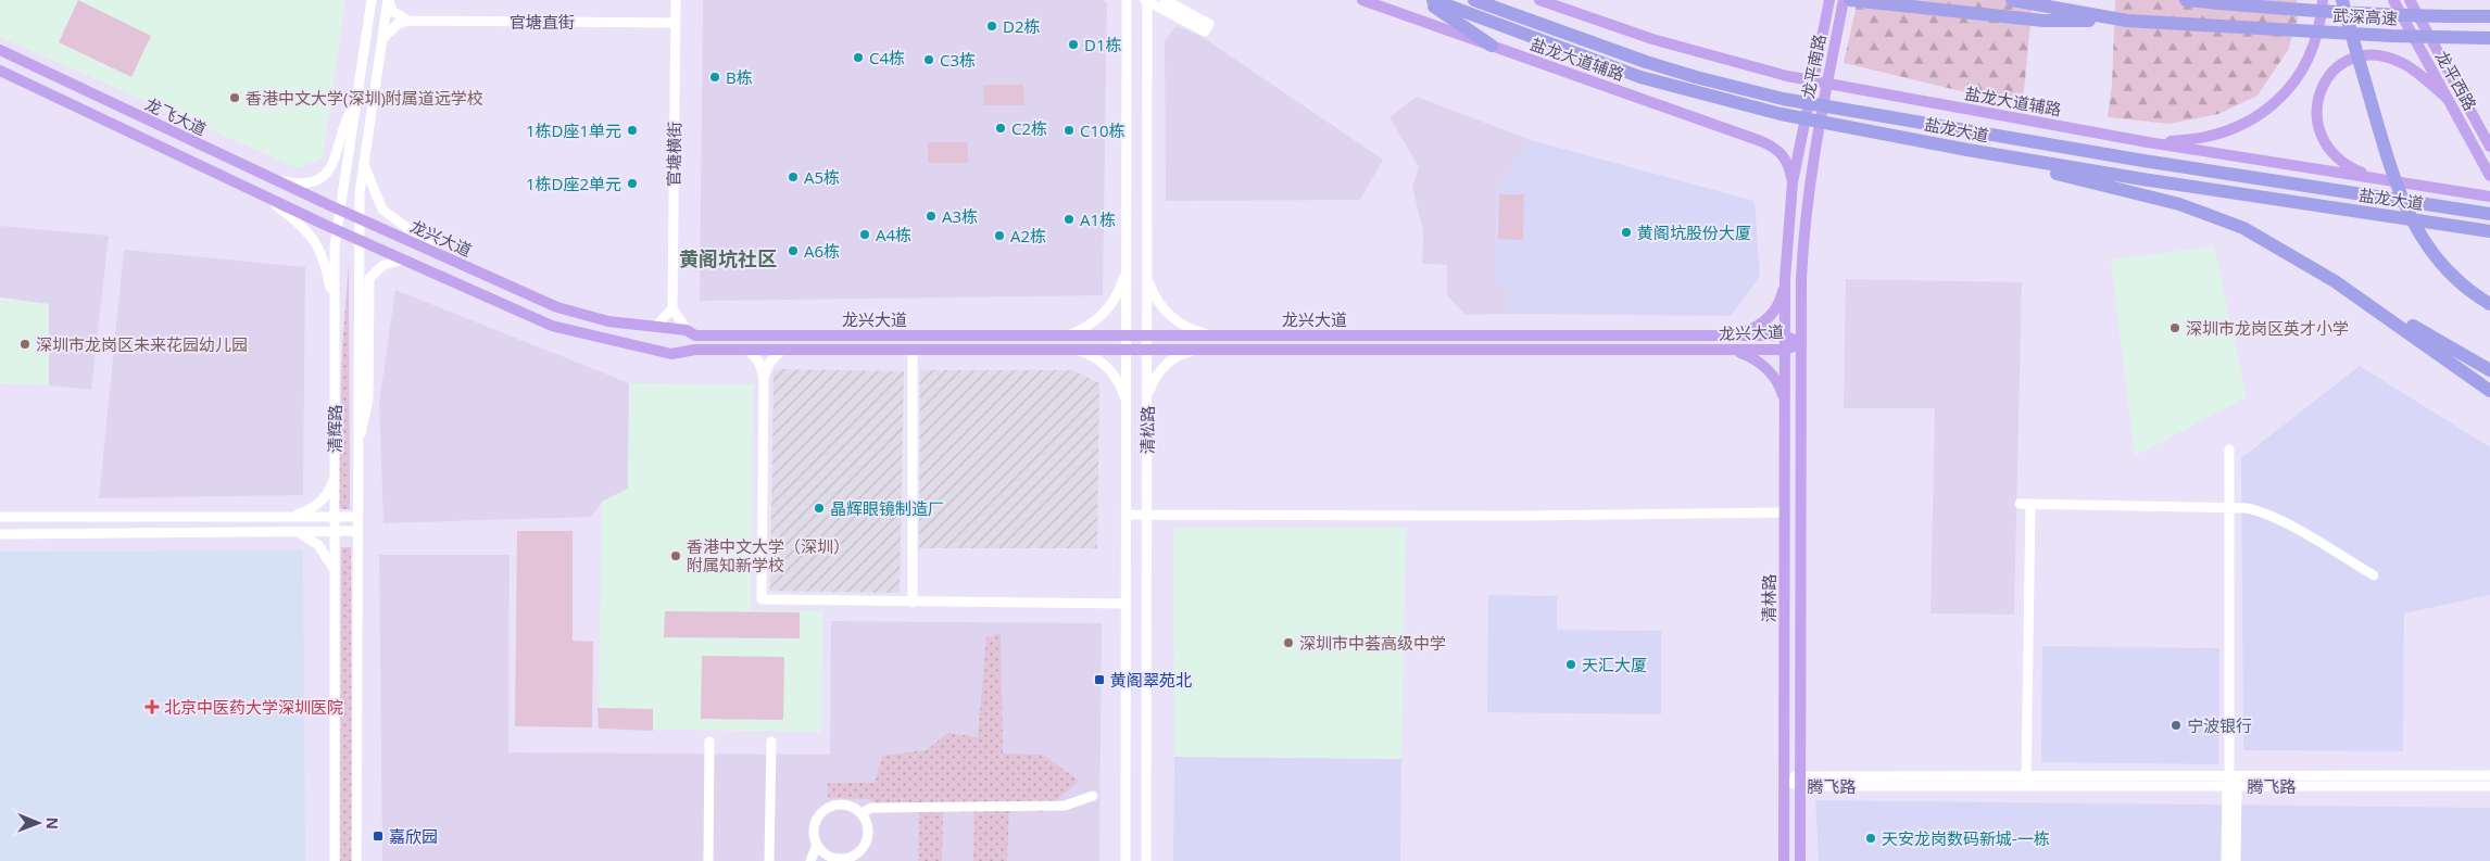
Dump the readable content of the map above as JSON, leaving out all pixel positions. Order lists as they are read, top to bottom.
{
  "streets": {
    "highway": ["武深高速", "盐龙大道"],
    "main road": [
      "盐龙大道辅路",
      "龙平南路",
      "龙平西路",
      "龙飞大道",
      "龙兴大道",
      "清林路"
    ],
    "street": [
      "官塘直街",
      "官塘横街",
      "清辉路",
      "清松路",
      "腾飞路"
    ]
  },
  "crossings": [
    ["官塘直街", "官塘横街"],
    ["盐龙大道辅路", "龙平南路"],
    ["龙平南路", "龙兴大道"],
    ["龙平南路", "清林路"],
    ["龙飞大道", "龙兴大道"],
    ["龙飞大道", "清辉路"],
    ["龙兴大道", "清辉路"],
    ["龙兴大道", "清松路"],
    ["龙兴大道", "清林路"],
    ["清林路", "腾飞路"]
  ],
  "districts": ["黄阁坑社区"],
  "places": {
    "other": [
      "D2栋",
      "D1栋",
      "C4栋",
      "C3栋",
      "B栋",
      "香港中文大学(深圳)附属道远学校",
      "C2栋",
      "1栋D座1单元",
      "C10栋",
      "A5栋",
      "1栋D座2单元",
      "A3栋",
      "A1栋",
      "黄阁坑股份大厦",
      "A4栋",
      "A2栋",
      "A6栋",
      "深圳市龙岗区英才小学",
      "深圳市龙岗区未来花园幼儿园",
      "晶辉眼镜制造厂",
      "香港中文大学（深圳） 附属知新学校",
      "深圳市中荟高级中学",
      "天汇大厦",
      "宁波银行",
      "天安龙岗数码新城-一栋"
    ],
    "transit": ["黄阁翠苑北", "嘉欣园"],
    "health": ["北京中医药大学深圳医院"]
  },
  "north": "right"
}
